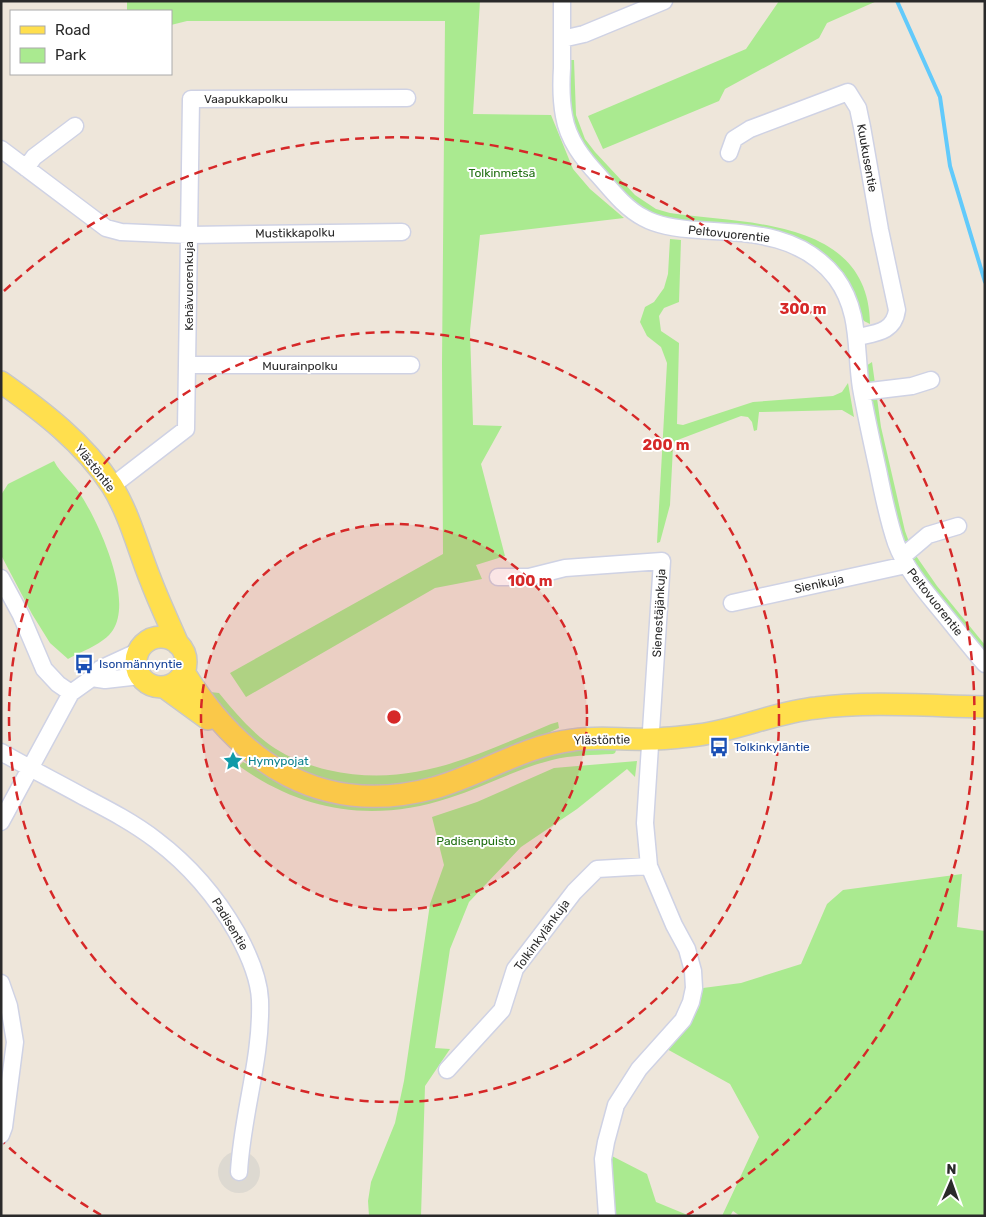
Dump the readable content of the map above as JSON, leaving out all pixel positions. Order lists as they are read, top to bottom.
{
  "streets": {
    "main road": ["Ylästöntie"],
    "street": [
      "Vaapukkapolku",
      "Kuukusentie",
      "Mustikkapolku",
      "Peltovuorentie",
      "Kehävuorenkuja",
      "Muurainpolku",
      "Sienikuja",
      "Sienestäjänkuja",
      "Padisentie",
      "Tolkinkylänkuja"
    ]
  },
  "crossings": [
    ["Vaapukkapolku", "Mustikkapolku"],
    ["Vaapukkapolku", "Kehävuorenkuja"],
    ["Kuukusentie", "Peltovuorentie"],
    ["Mustikkapolku", "Kehävuorenkuja"],
    ["Peltovuorentie", "Sienikuja"],
    ["Kehävuorenkuja", "Muurainpolku"],
    ["Kehävuorenkuja", "Ylästöntie"],
    ["Ylästöntie", "Sienestäjänkuja"]
  ],
  "parks": ["Tolkinmetsä", "Padisenpuisto"],
  "places": {
    "bus stop": ["Isonmännyntie", "Tolkinkyläntie"],
    "place": ["Hymypojat"]
  },
  "legend": ["Road", "Park"],
  "north": "top",
  "rings": ["300 m", "200 m", "100 m"]
}
